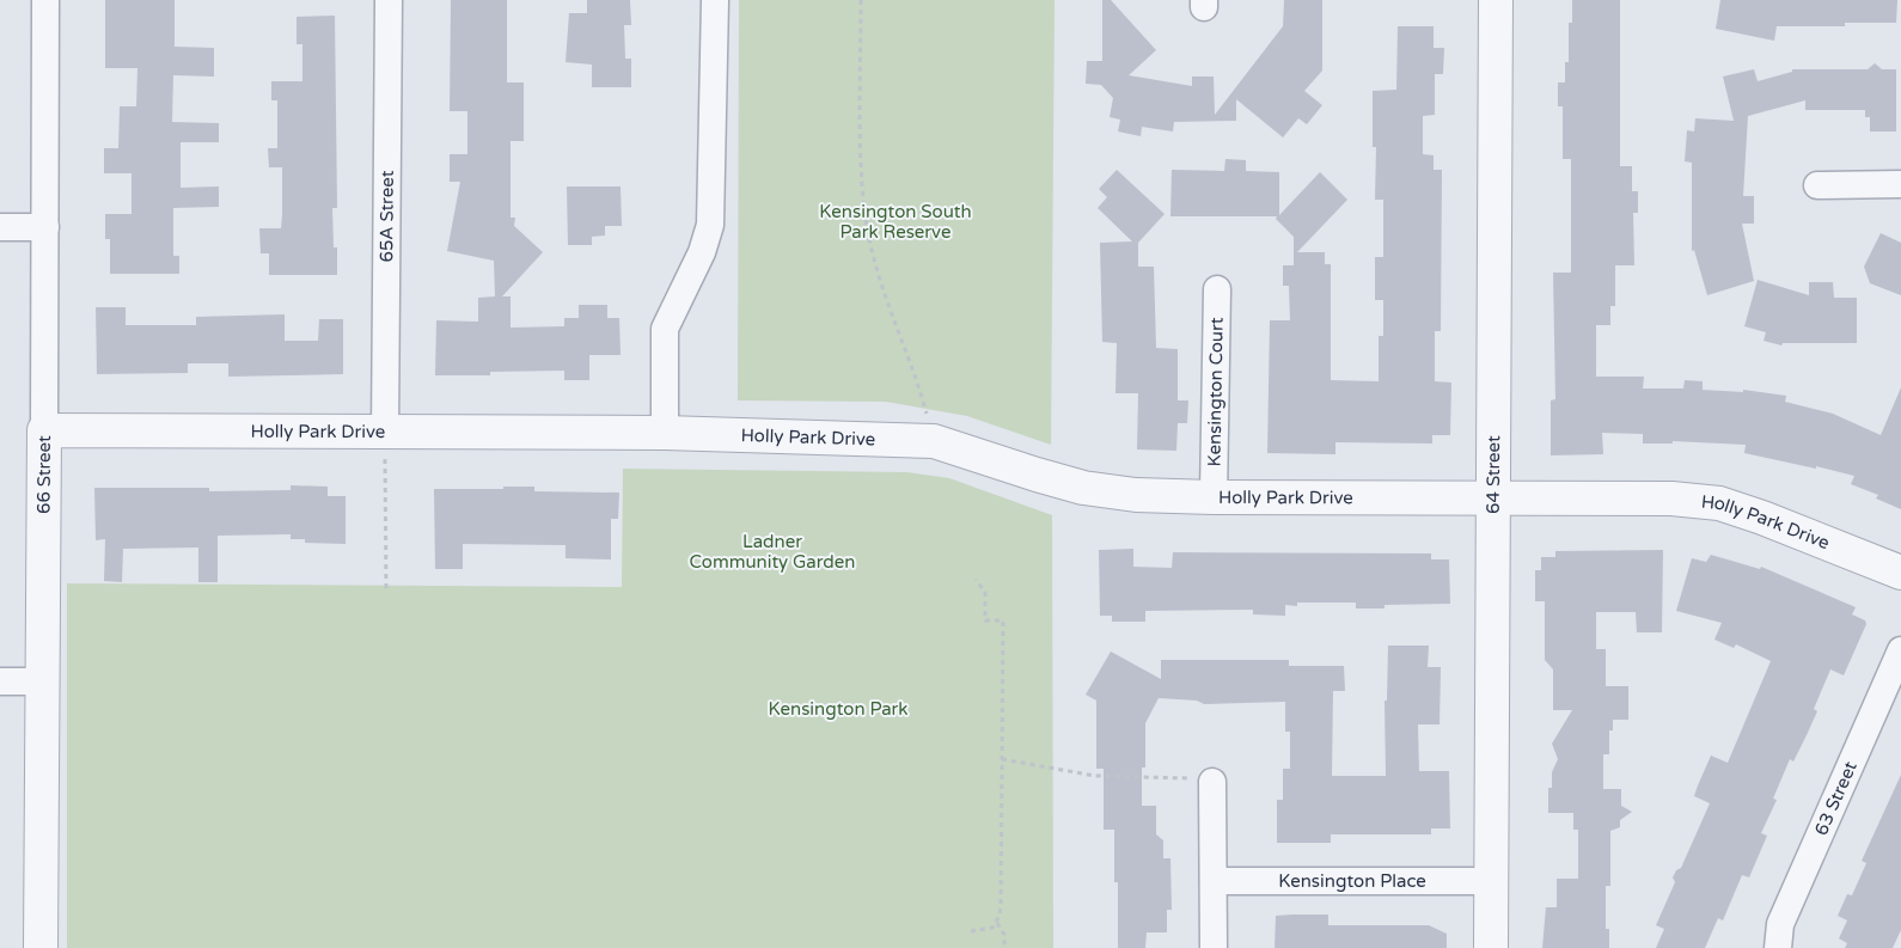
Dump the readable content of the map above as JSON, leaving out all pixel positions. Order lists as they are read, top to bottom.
{
  "streets": {
    "street": [
      "65A Street",
      "Kensington Court",
      "Holly Park Drive",
      "66 Street",
      "64 Street",
      "63 Street",
      "Kensington Place"
    ]
  },
  "crossings": [
    ["65A Street", "Holly Park Drive"],
    ["Kensington Court", "Holly Park Drive"],
    ["Holly Park Drive", "66 Street"],
    ["Holly Park Drive", "64 Street"],
    ["64 Street", "Kensington Place"]
  ],
  "parks": ["Kensington South Park Reserve", "Ladner Community Garden", "Kensington Park"]
}
